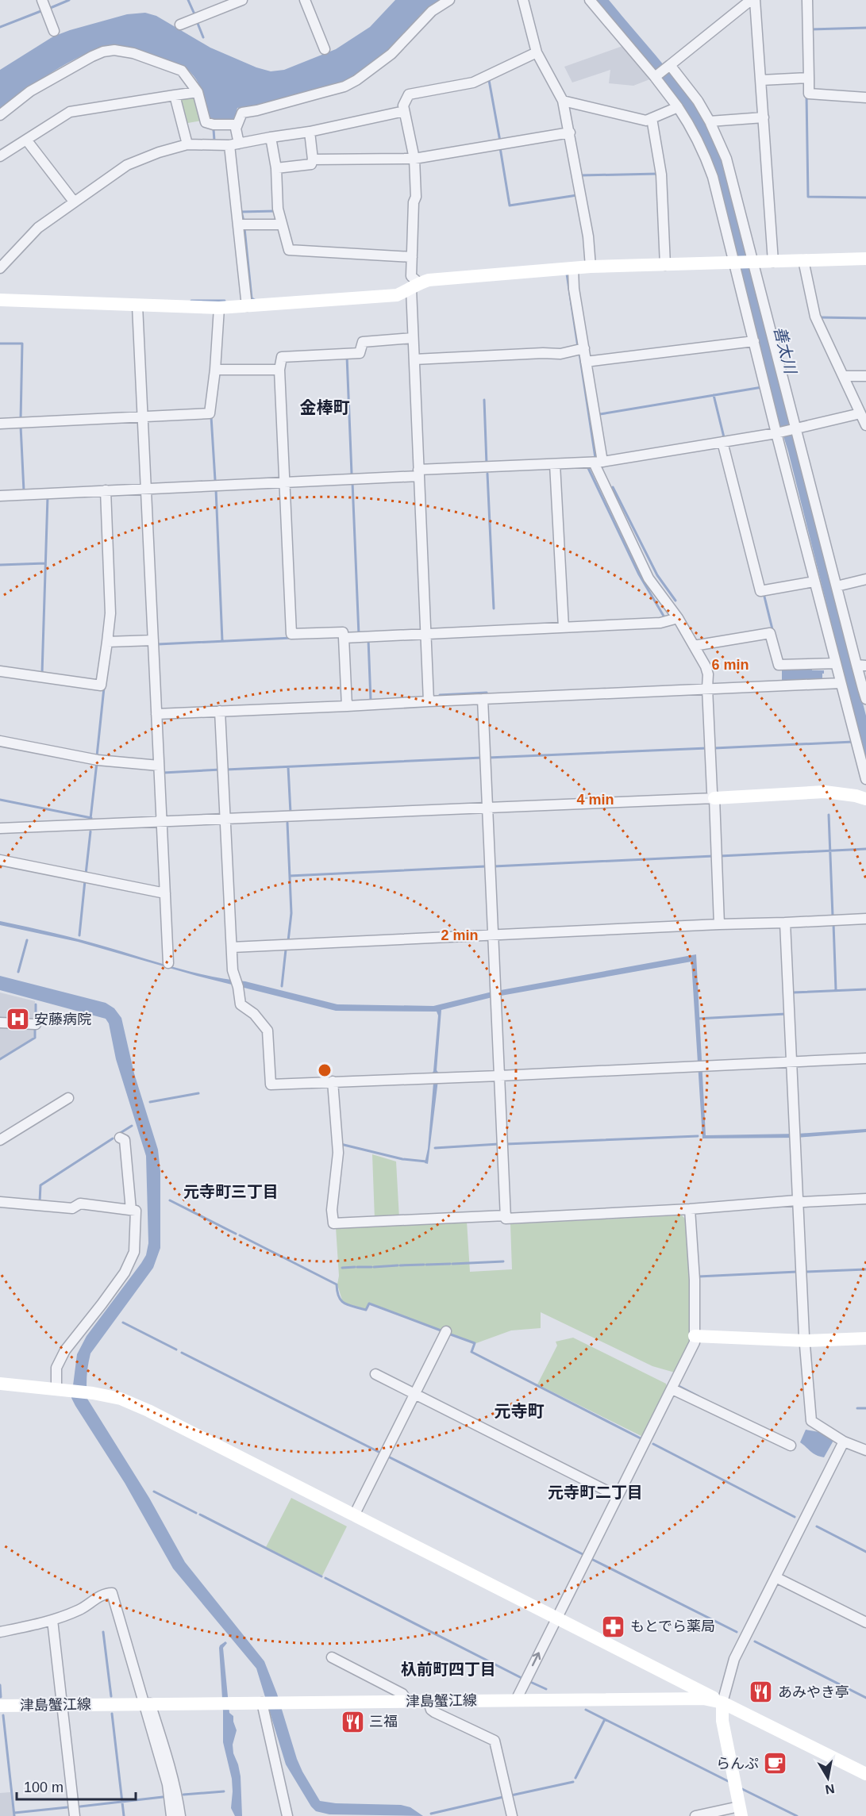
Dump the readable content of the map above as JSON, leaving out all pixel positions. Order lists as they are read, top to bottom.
{
  "streets": {
    "street": ["津島蟹江線"]
  },
  "districts": [
    "金棒町",
    "元寺町三丁目",
    "元寺町",
    "元寺町二丁目",
    "杁前町四丁目"
  ],
  "water": ["善太川"],
  "places": {
    "hospital": ["安藤病院"],
    "pharmacy": ["もとでら薬局"],
    "restaurant": ["あみやき亭", "三福"],
    "cafe": ["らんぷ"]
  },
  "scale_bar": "100 m",
  "north": "bottom",
  "rings": ["6 min", "4 min", "2 min"]
}
